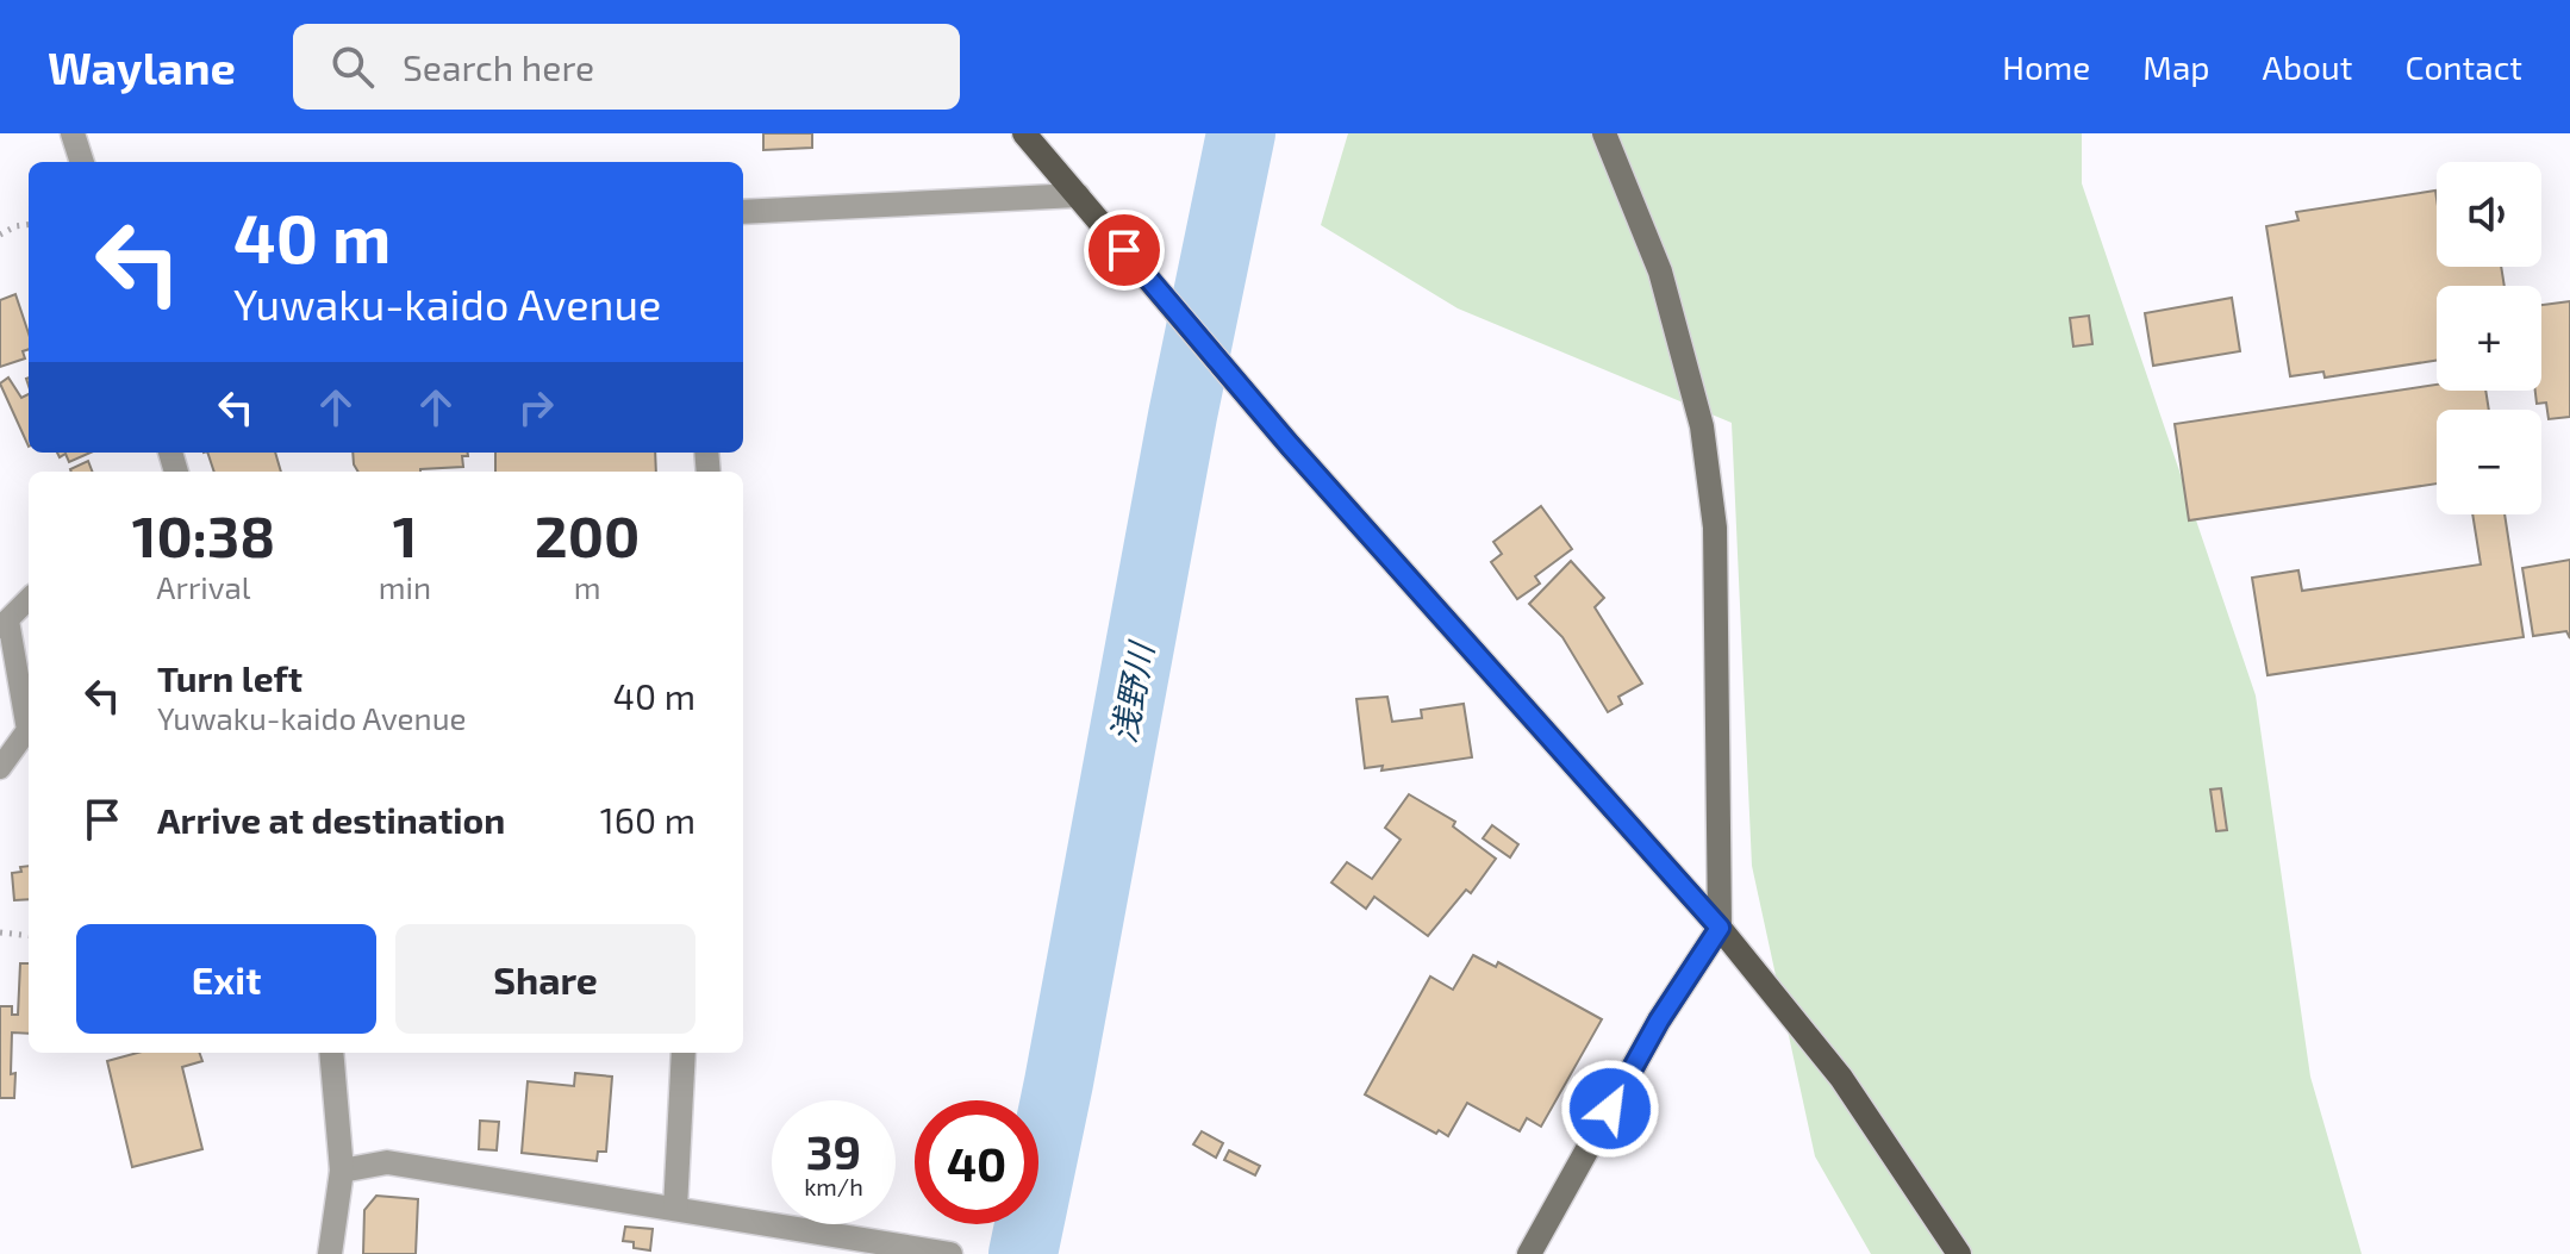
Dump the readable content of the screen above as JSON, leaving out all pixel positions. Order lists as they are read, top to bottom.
{
  "water": ["浅野川"],
  "page": {
    "header": "Waylane",
    "search": "Search here",
    "nav": [
      "Home",
      "Map",
      "About",
      "Contact"
    ],
    "map_buttons": ["+", "−"],
    "turn": ["40 m", "Yuwaku-kaido Avenue"],
    "eta": [
      "10:38",
      "Arrival",
      "1",
      "min",
      "200",
      "m"
    ],
    "list": [
      {
        "name": "Turn left",
        "note": "Yuwaku-kaido Avenue",
        "value": "40 m"
      },
      {
        "name": "Arrive at destination",
        "value": "160 m"
      }
    ],
    "buttons": ["Exit", "Share"],
    "speed": "39 km/h",
    "limit": "40"
  }
}
